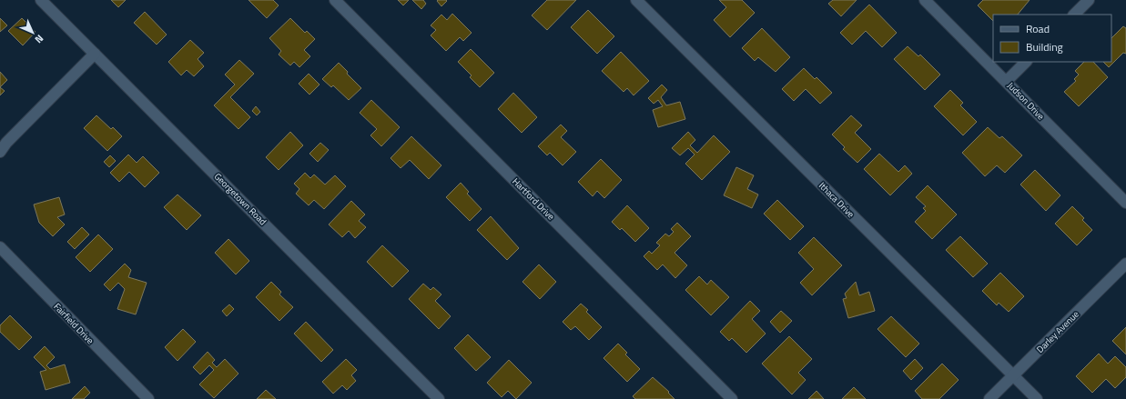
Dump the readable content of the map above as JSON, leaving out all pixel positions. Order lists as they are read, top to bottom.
{
  "streets": {
    "street": [
      "Judson Drive",
      "Georgetown Road",
      "Hartford Drive",
      "Ithaca Drive",
      "Fairfield Drive",
      "Darley Avenue"
    ]
  },
  "crossings": [
    ["Ithaca Drive", "Darley Avenue"]
  ],
  "legend": ["Road", "Building"],
  "north": "bottom right"
}
